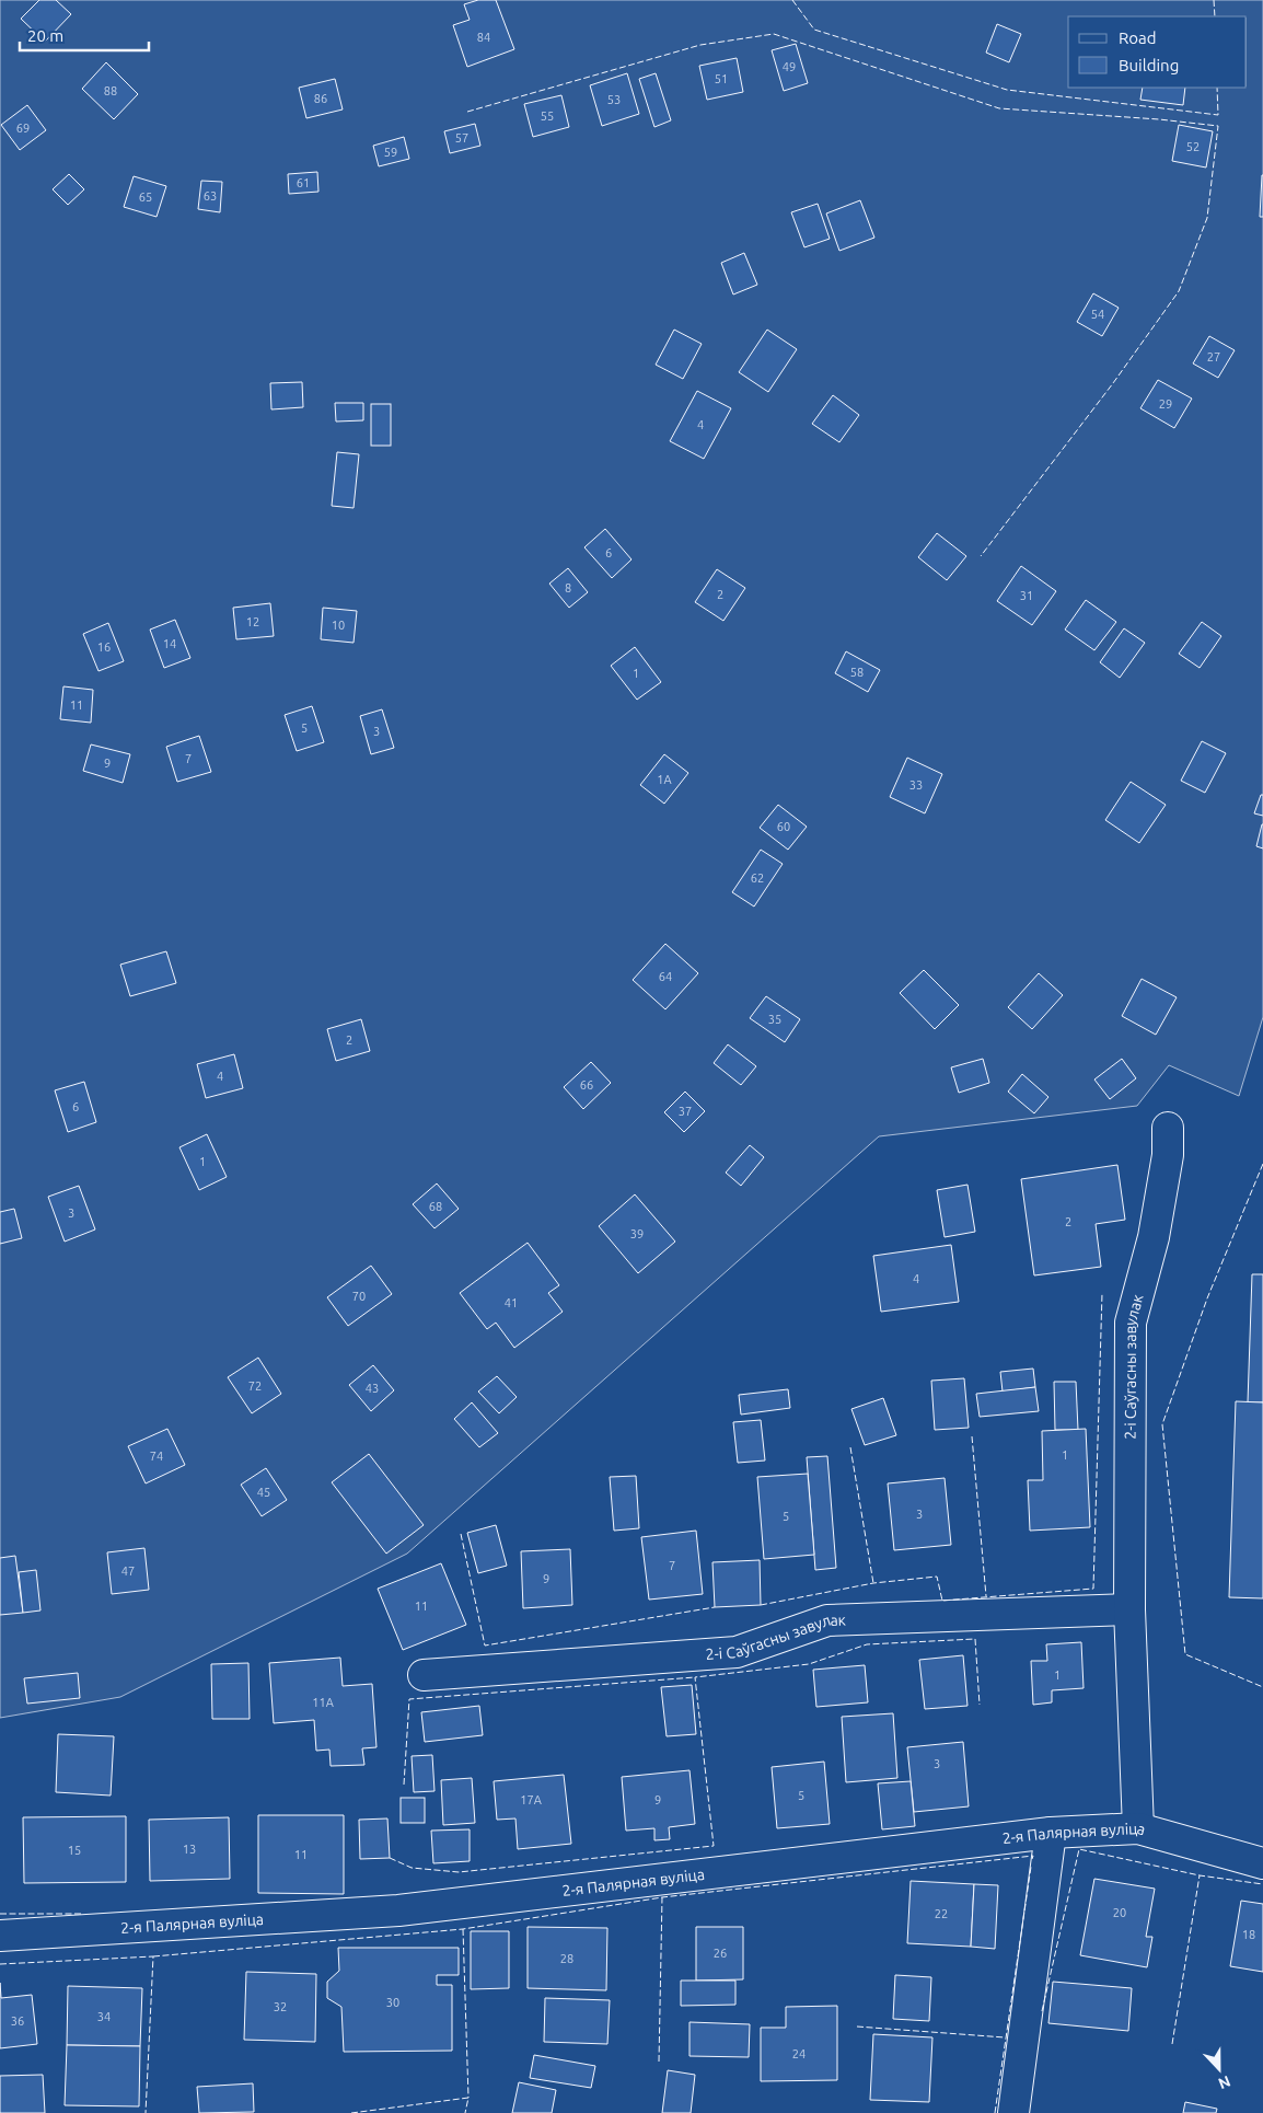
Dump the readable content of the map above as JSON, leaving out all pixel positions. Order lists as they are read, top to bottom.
{
  "streets": {
    "street": ["2-і Саўгасны завулак", "2-я Палярная вуліца"]
  },
  "crossings": [
    ["2-і Саўгасны завулак", "2-я Палярная вуліца"]
  ],
  "house_numbers": [
    "84",
    "49",
    "51",
    "88",
    "86",
    "53",
    "55",
    "69",
    "57",
    "52",
    "59",
    "61",
    "63",
    "65",
    "54",
    "27",
    "29",
    "4",
    "6",
    "8",
    "2",
    "31",
    "12",
    "10",
    "14",
    "16",
    "58",
    "1",
    "11",
    "5",
    "3",
    "7",
    "9",
    "1А",
    "33",
    "60",
    "62",
    "64",
    "35",
    "2",
    "4",
    "66",
    "6",
    "37",
    "1",
    "68",
    "3",
    "2",
    "39",
    "4",
    "70",
    "41",
    "72",
    "43",
    "1",
    "74",
    "45",
    "3",
    "5",
    "7",
    "47",
    "9",
    "11",
    "1",
    "11А",
    "3",
    "5",
    "17А",
    "9",
    "13",
    "15",
    "11",
    "20",
    "22",
    "18",
    "26",
    "28",
    "30",
    "32",
    "34",
    "36",
    "24"
  ],
  "legend": ["Road", "Building"],
  "scale_bar": "20 m",
  "north": "bottom"
}
